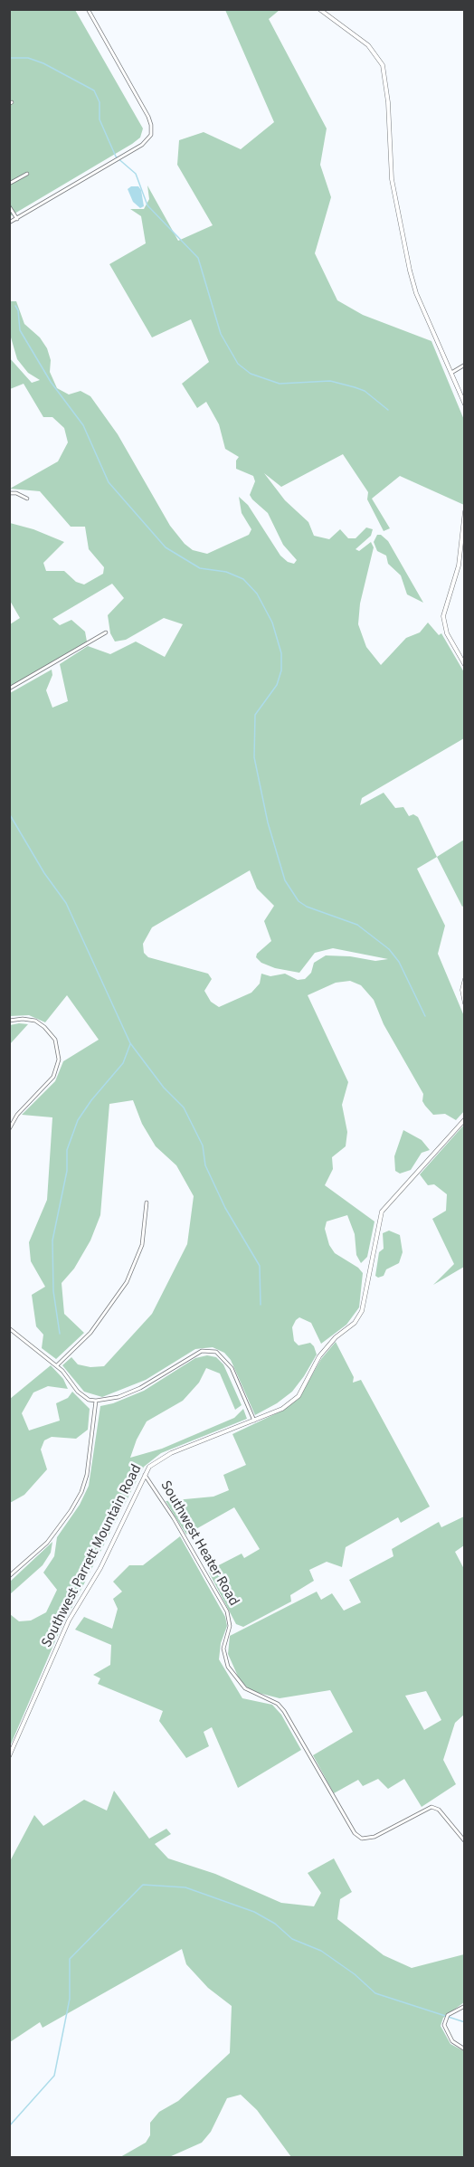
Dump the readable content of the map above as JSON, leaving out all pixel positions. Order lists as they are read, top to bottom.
{
  "streets": {
    "street": ["Southwest Heater Road", "Southwest Parrett Mountain Road"]
  },
  "crossings": [
    ["Southwest Heater Road", "Southwest Parrett Mountain Road"]
  ]
}
